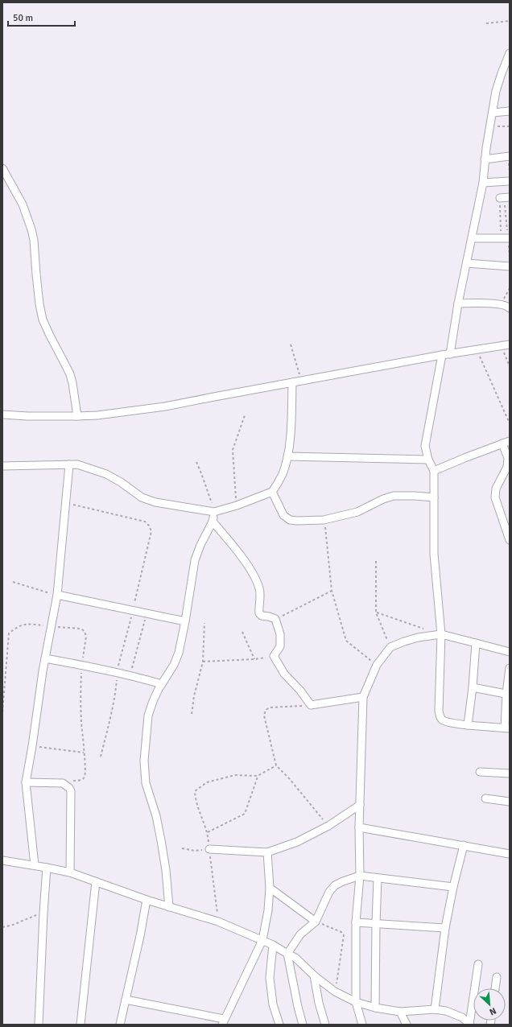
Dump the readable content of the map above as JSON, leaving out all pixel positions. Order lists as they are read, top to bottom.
{
  "scale_bar": "50 m",
  "north": "bottom right"
}
